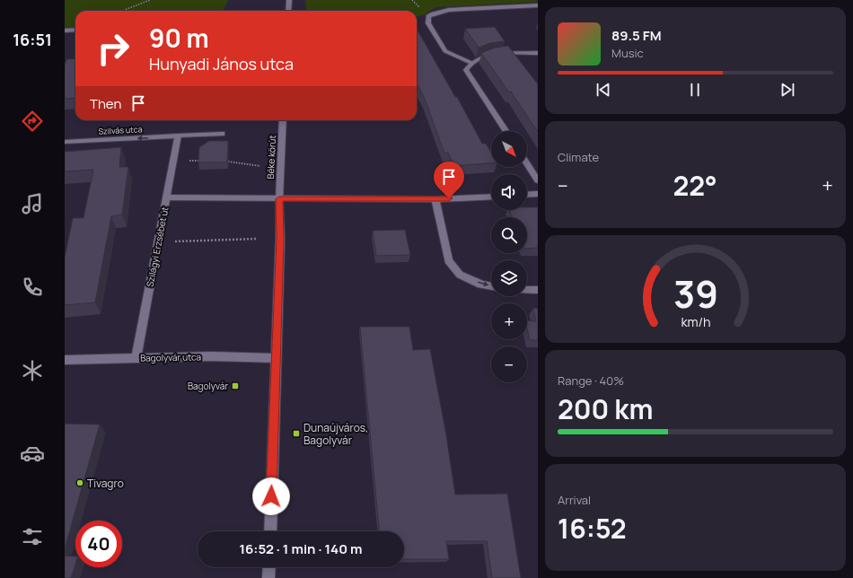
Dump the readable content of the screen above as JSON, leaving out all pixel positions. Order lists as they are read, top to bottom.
{
  "streets": {
    "street": [
      "Szilvás utca",
      "Béke körút",
      "Szilágyi Erzsébet út",
      "Bagolyvár utca"
    ]
  },
  "crossings": [
    ["Szilvás utca", "Szilágyi Erzsébet út"],
    ["Szilágyi Erzsébet út", "Bagolyvár utca"]
  ],
  "one_way": ["Szilvás utca"],
  "places": {
    "transit": ["Bagolyvár", "Dunaújváros, Bagolyvár"],
    "other": ["Tivagro"]
  },
  "north": "bottom right",
  "page": {
    "tabs": "16:51",
    "turn": ["90 m", "Hunyadi János utca"],
    "song": ["89.5 FM", "Music"],
    "then": "Then",
    "tile": [
      "Climate",
      ["Range · 40%", "200 km"],
      ["Arrival", "16:52"]
    ],
    "map_buttons": ["+", "−"],
    "heat": ["−", "22°", "+"],
    "limit": "40",
    "trip": "16:52 · 1 min · 140 m",
    "gauge": ["39", "km/h"]
  }
}
